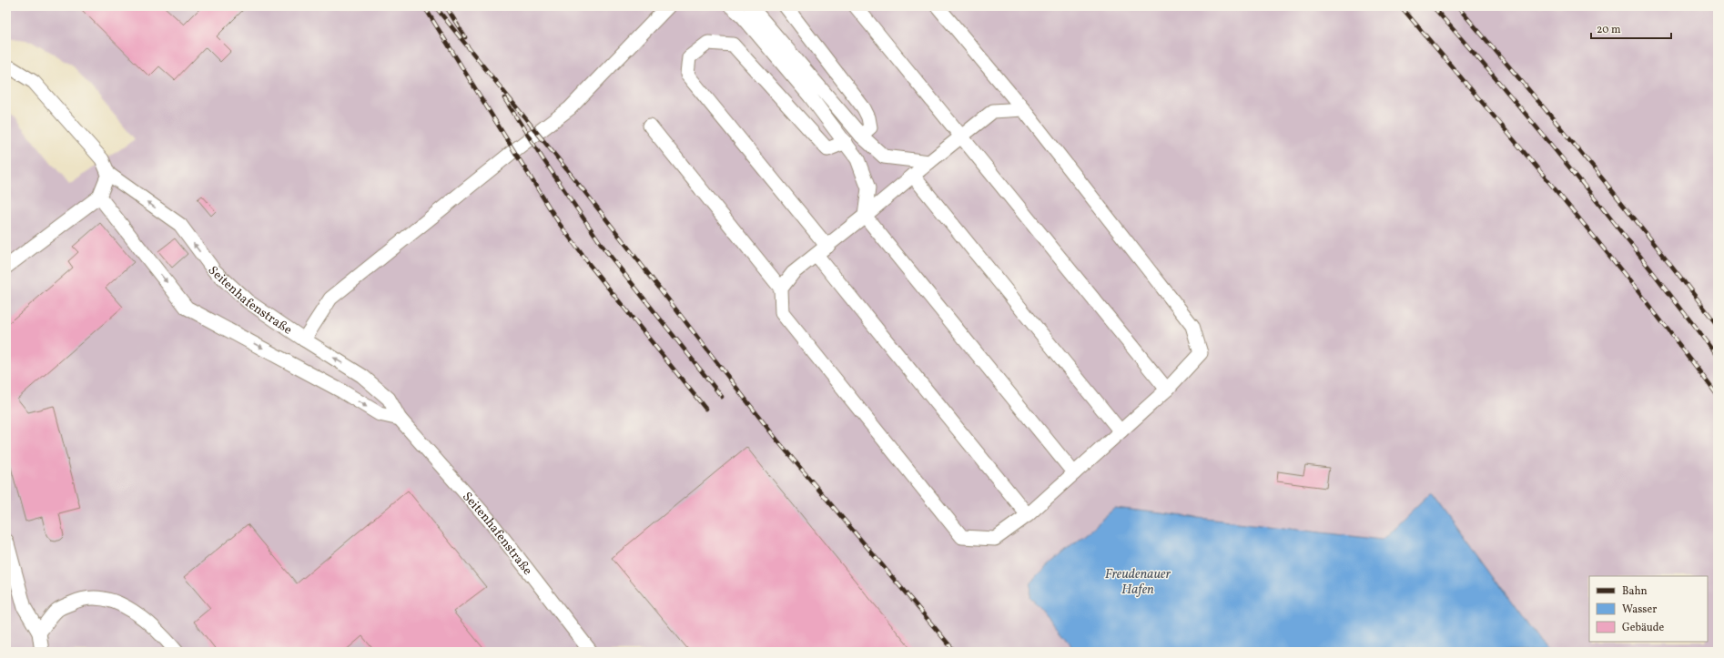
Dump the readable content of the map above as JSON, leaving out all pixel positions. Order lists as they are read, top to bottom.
{
  "streets": {
    "lane": ["Seitenhafenstraße"]
  },
  "water": ["Freudenauer Hafen"],
  "legend": ["Bahn", "Wasser", "Gebäude"],
  "scale_bar": "20 m"
}
